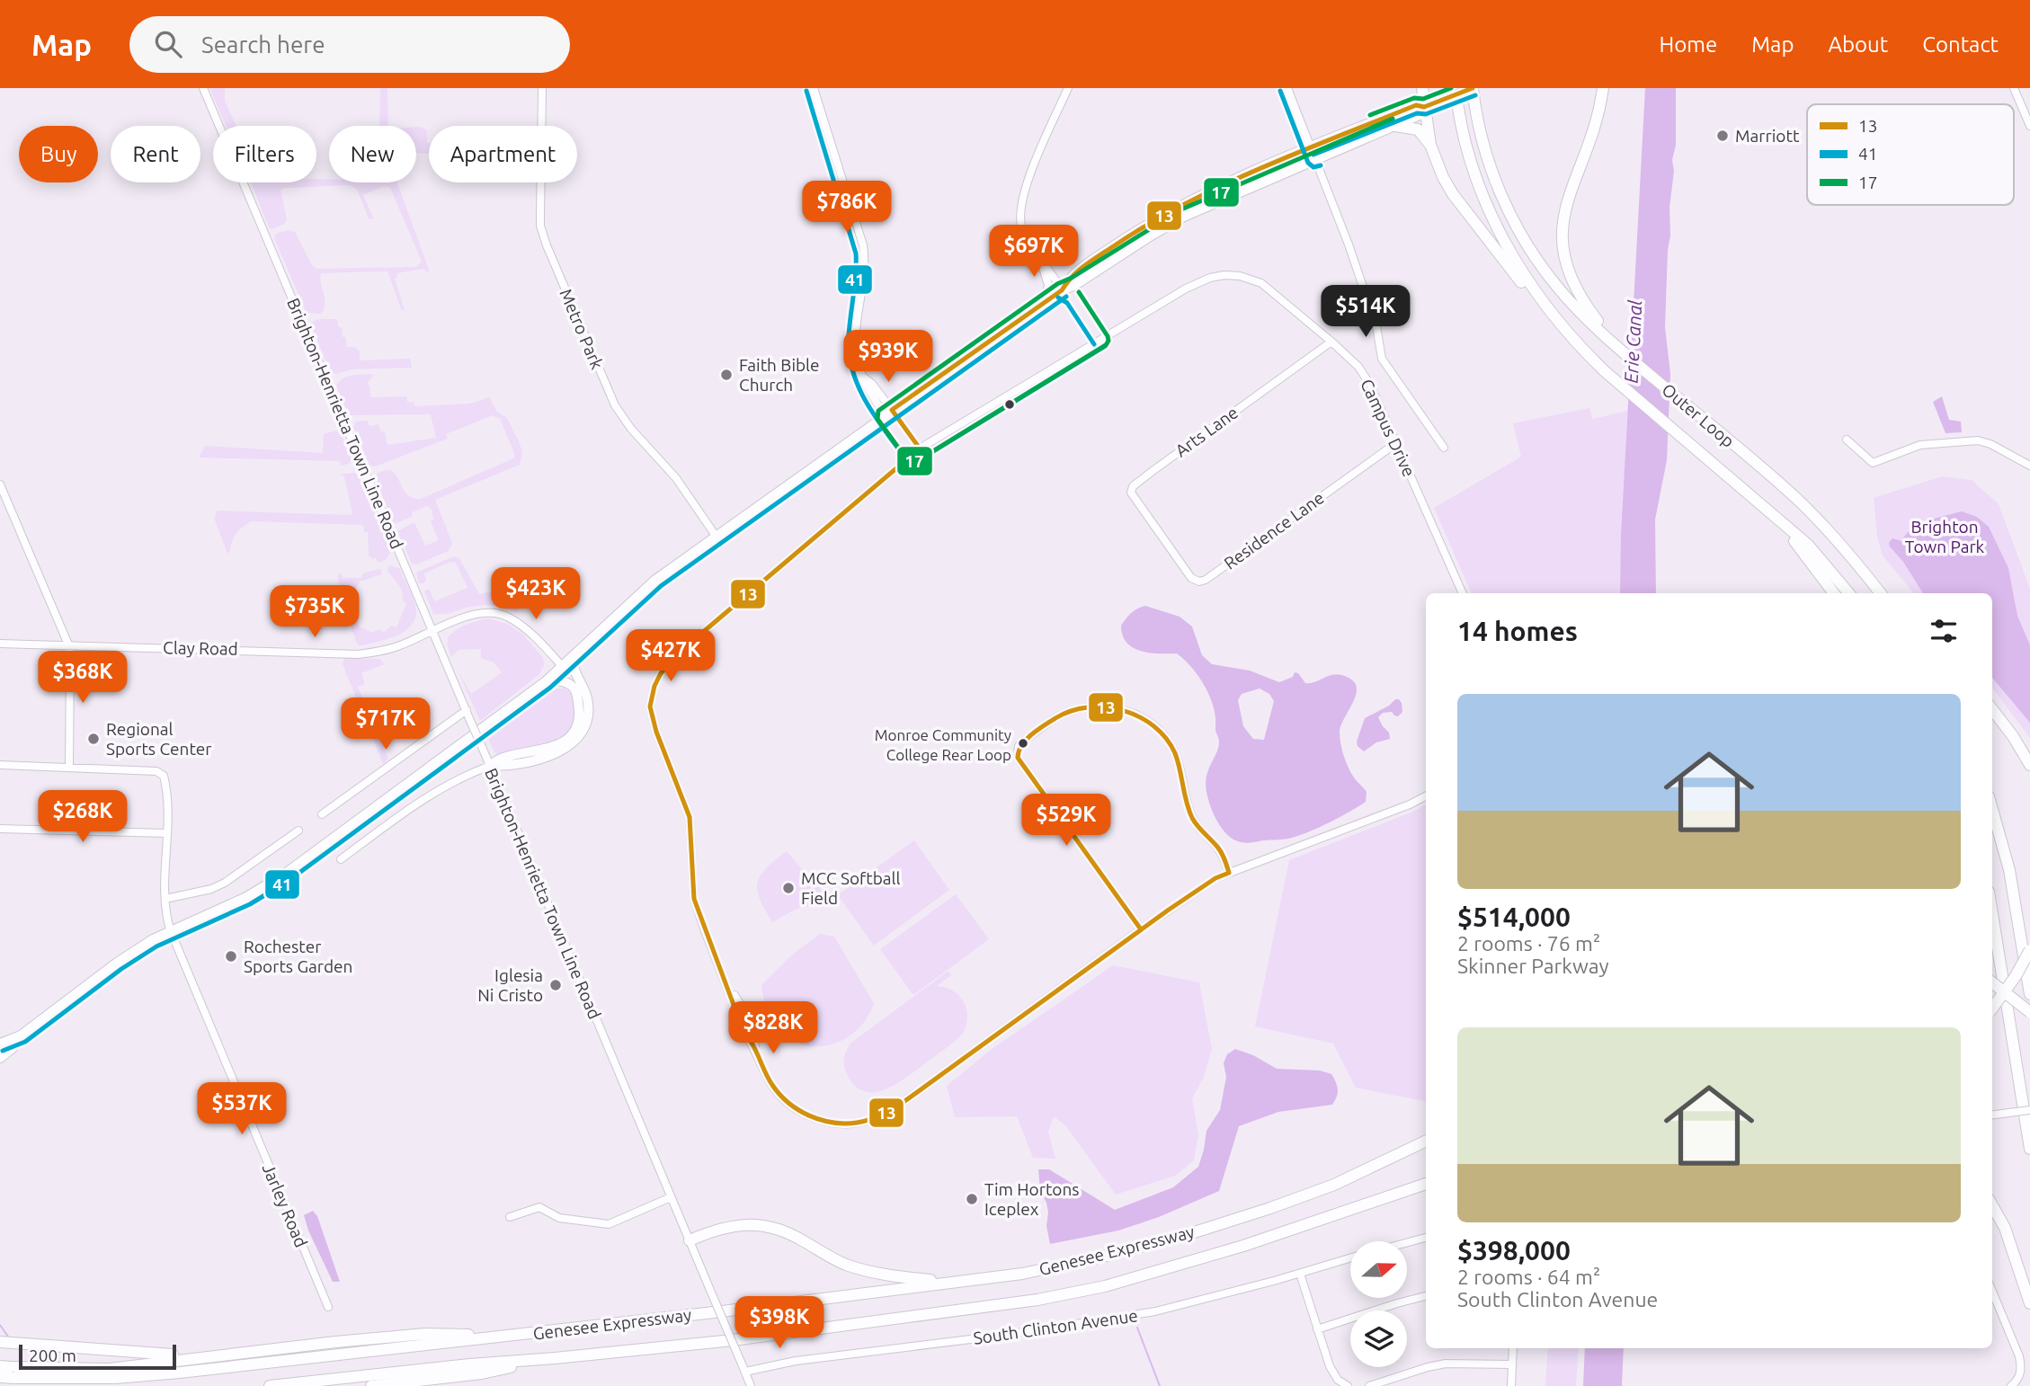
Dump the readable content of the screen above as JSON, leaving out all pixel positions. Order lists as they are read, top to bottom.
{
  "streets": {
    "highway": ["Outer Loop", "Genesee Expressway"],
    "street": [
      "Metro Park",
      "Brighton-Henrietta Town Line Road",
      "Campus Drive",
      "Arts Lane",
      "Residence Lane",
      "Clay Road",
      "Jarley Road",
      "South Clinton Avenue"
    ]
  },
  "crossings": [
    ["Brighton-Henrietta Town Line Road", "Clay Road"],
    ["Brighton-Henrietta Town Line Road", "South Clinton Avenue"],
    ["Campus Drive", "Arts Lane"],
    ["Campus Drive", "Residence Lane"],
    ["Arts Lane", "Residence Lane"]
  ],
  "water": ["Erie Canal"],
  "parks": ["Brighton Town Park"],
  "places": [
    "Marriott",
    "Faith Bible Church",
    "Regional Sports Center",
    "Monroe Community College Rear Loop",
    "MCC Softball Field",
    "Rochester Sports Garden",
    "Iglesia Ni Cristo",
    "Tim Hortons Iceplex"
  ],
  "lines": ["transit line 13", "transit line 17", "transit line 41"],
  "legend": ["13", "41", "17"],
  "scale_bar": "200 m",
  "north": "right",
  "page": {
    "header": "Map",
    "search": "Search here",
    "nav": [
      "Home",
      "Map",
      "About",
      "Contact"
    ],
    "chip": [
      "Buy",
      "Rent",
      "Filters",
      "New",
      "Apartment"
    ],
    "price": [
      "$786K",
      "$697K",
      "$514K",
      "$939K",
      "$423K",
      "$735K",
      "$427K",
      "$368K",
      "$717K",
      "$268K",
      "$529K",
      "$828K",
      "$537K",
      "$398K"
    ],
    "heading": "14 homes",
    "list": [
      {
        "name": "$514,000",
        "note": "2 rooms · 76 m² · Skinner Parkway"
      },
      {
        "name": "$398,000",
        "note": "2 rooms · 64 m² · South Clinton Avenue"
      }
    ],
    "scale": "200 m"
  }
}
